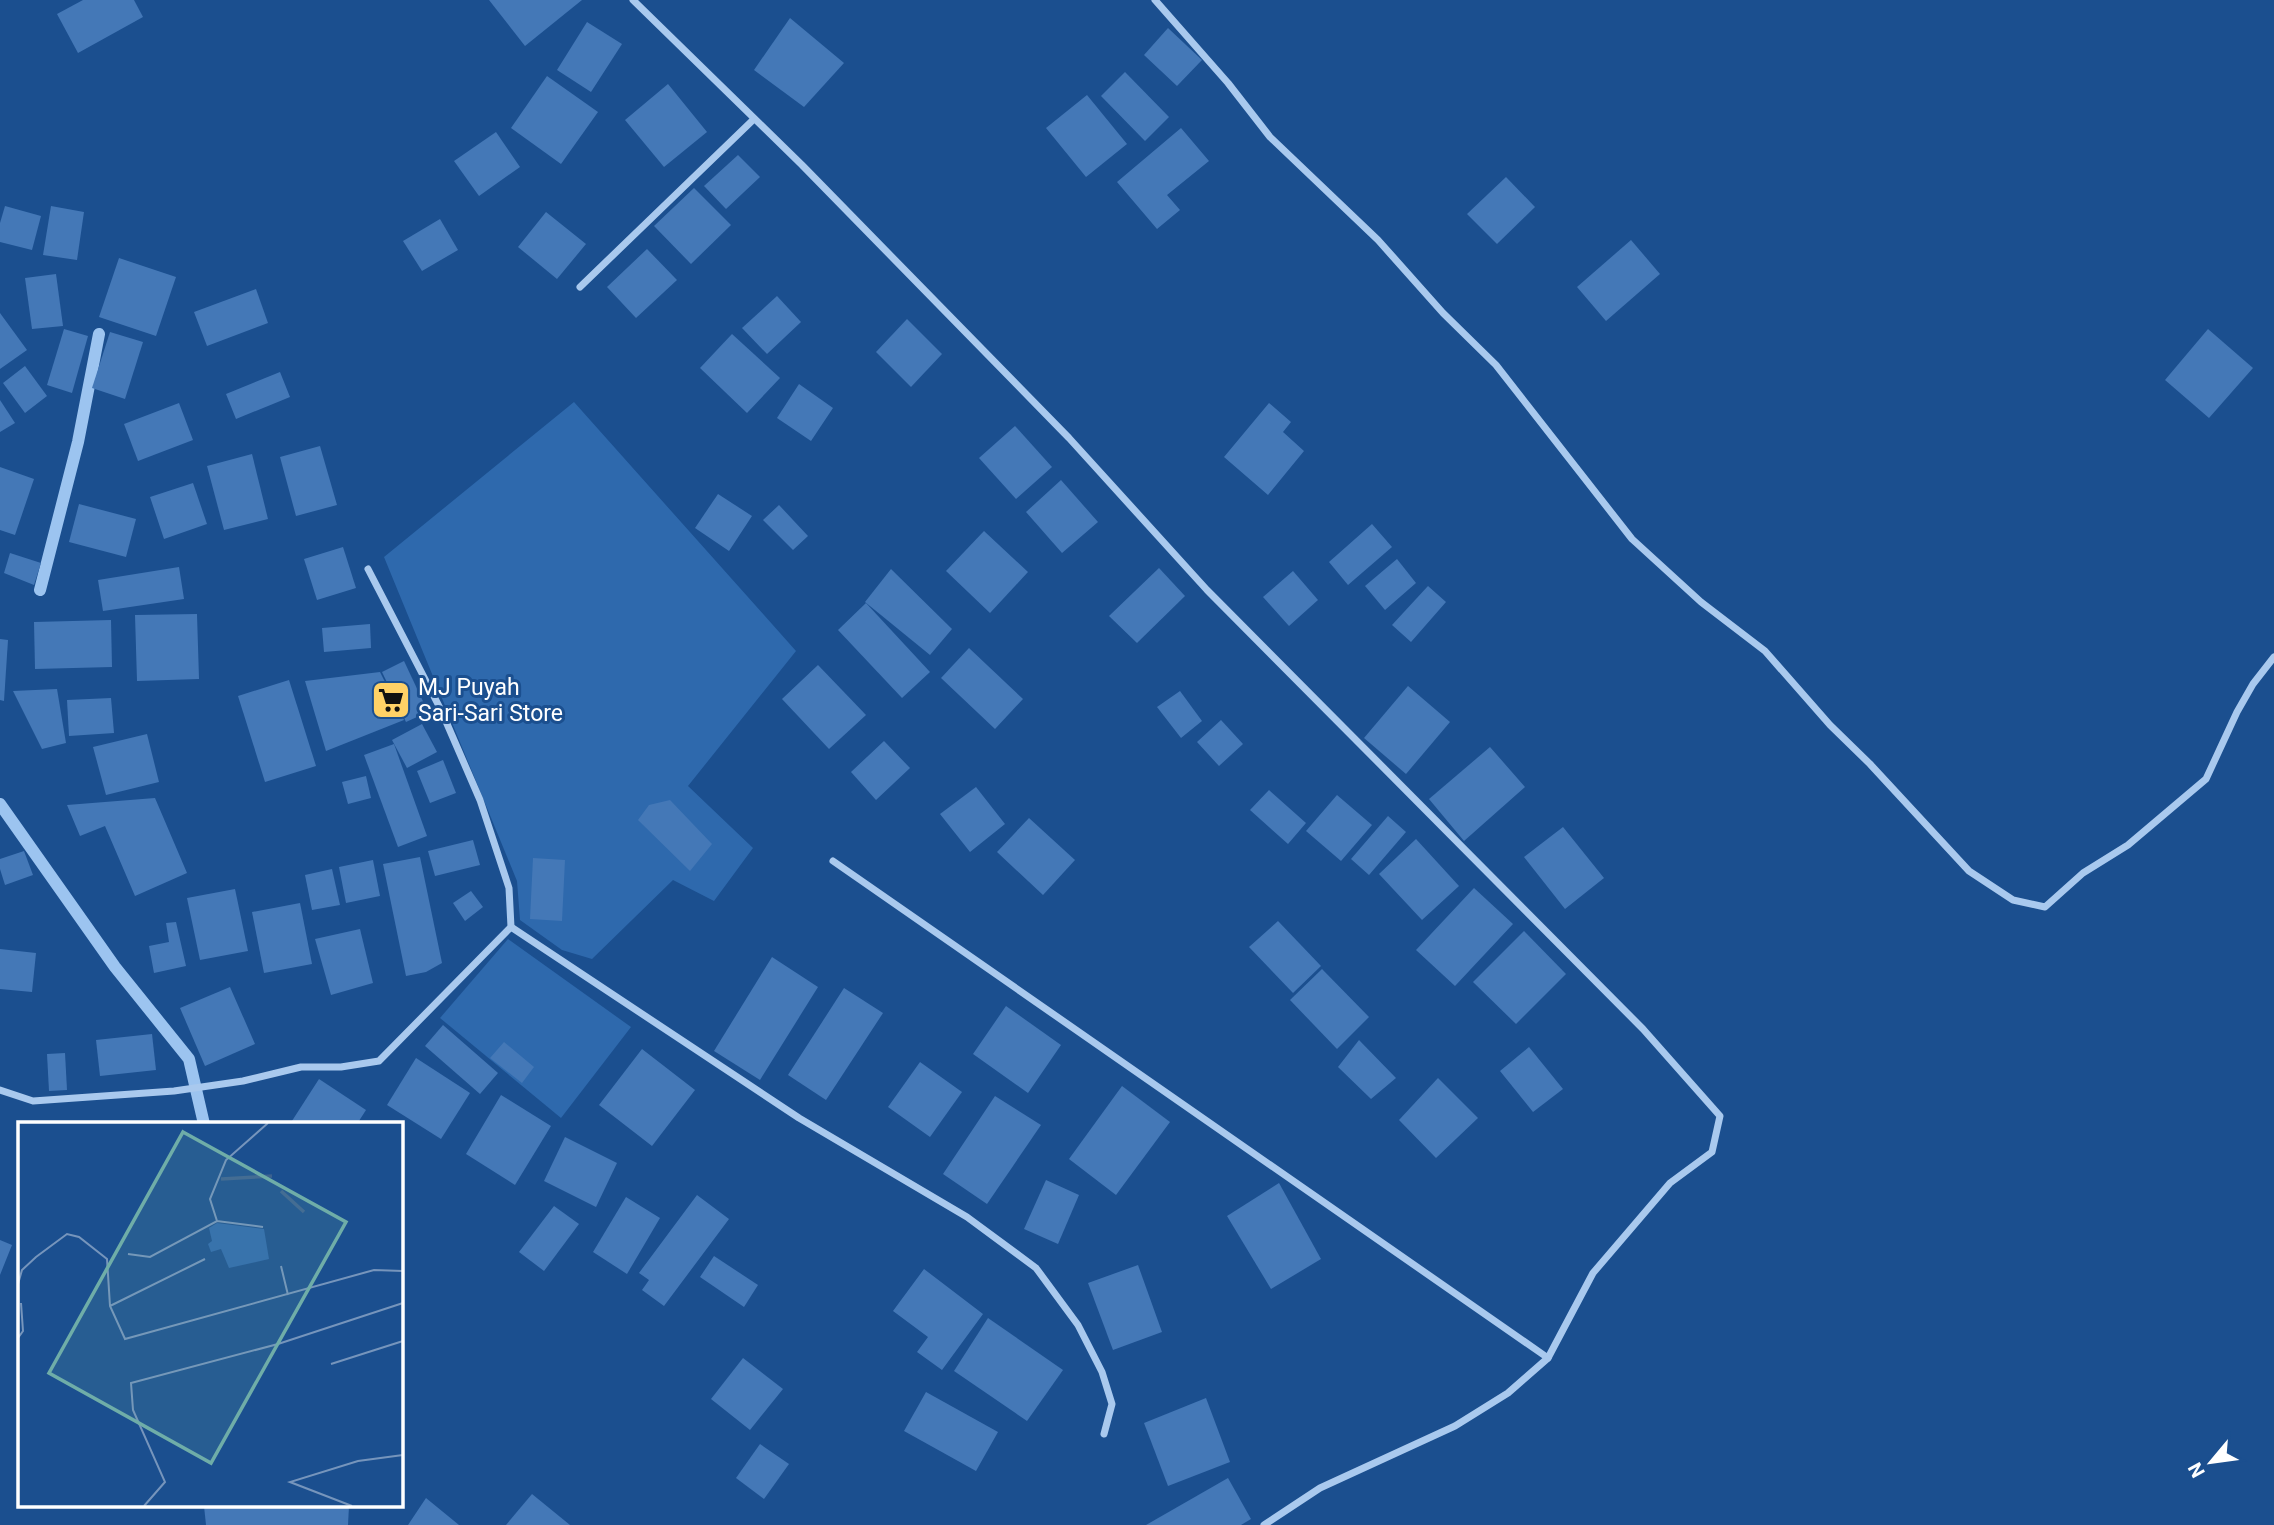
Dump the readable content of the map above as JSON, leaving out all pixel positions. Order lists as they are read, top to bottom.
{
  "places": {
    "supermarket": ["MJ Puyah Sari-Sari Store"]
  },
  "north": "bottom left"
}
